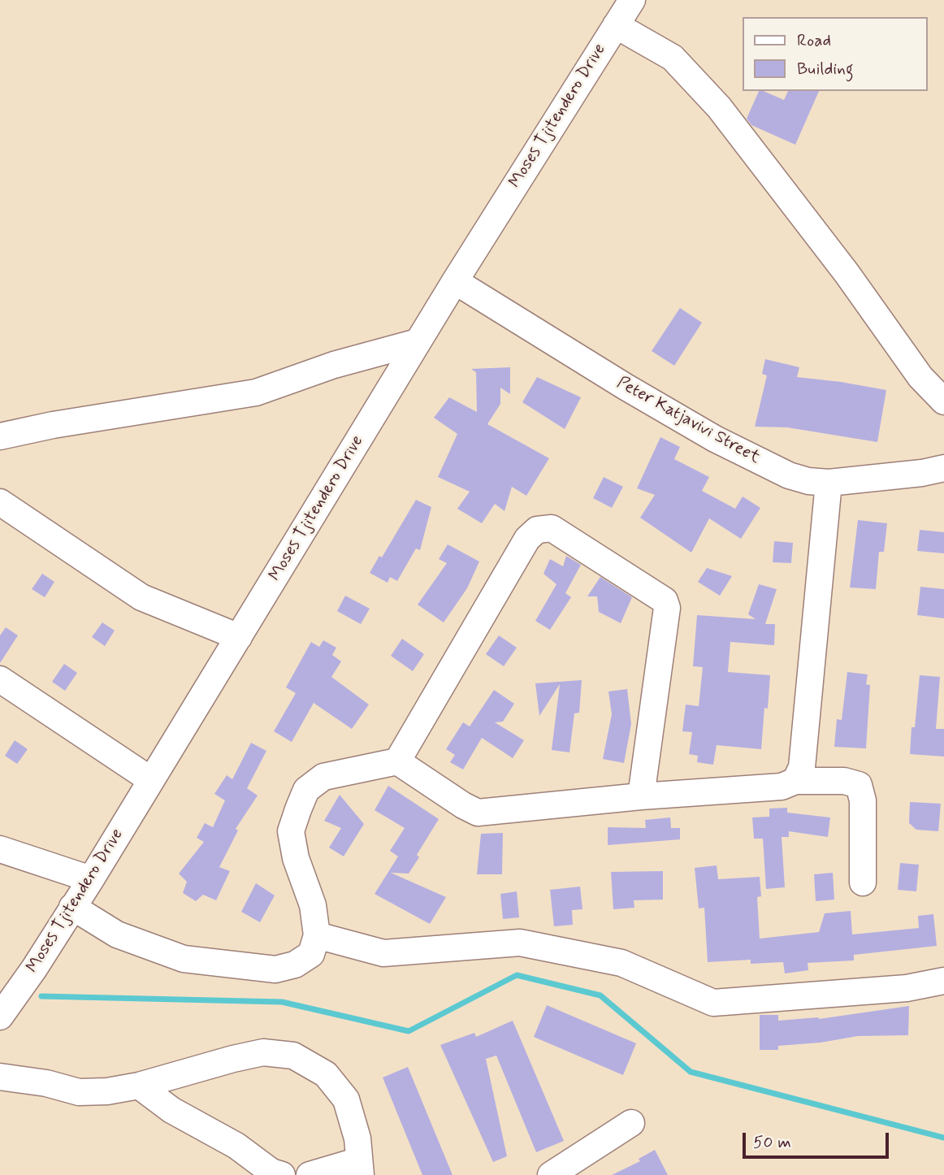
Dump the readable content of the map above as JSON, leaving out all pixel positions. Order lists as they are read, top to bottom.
{
  "streets": {
    "street": ["Moses Tjitendero Drive", "Peter Katjavivi Street"]
  },
  "crossings": [
    ["Moses Tjitendero Drive", "Peter Katjavivi Street"]
  ],
  "legend": ["Road", "Building"],
  "scale_bar": "50 m"
}
